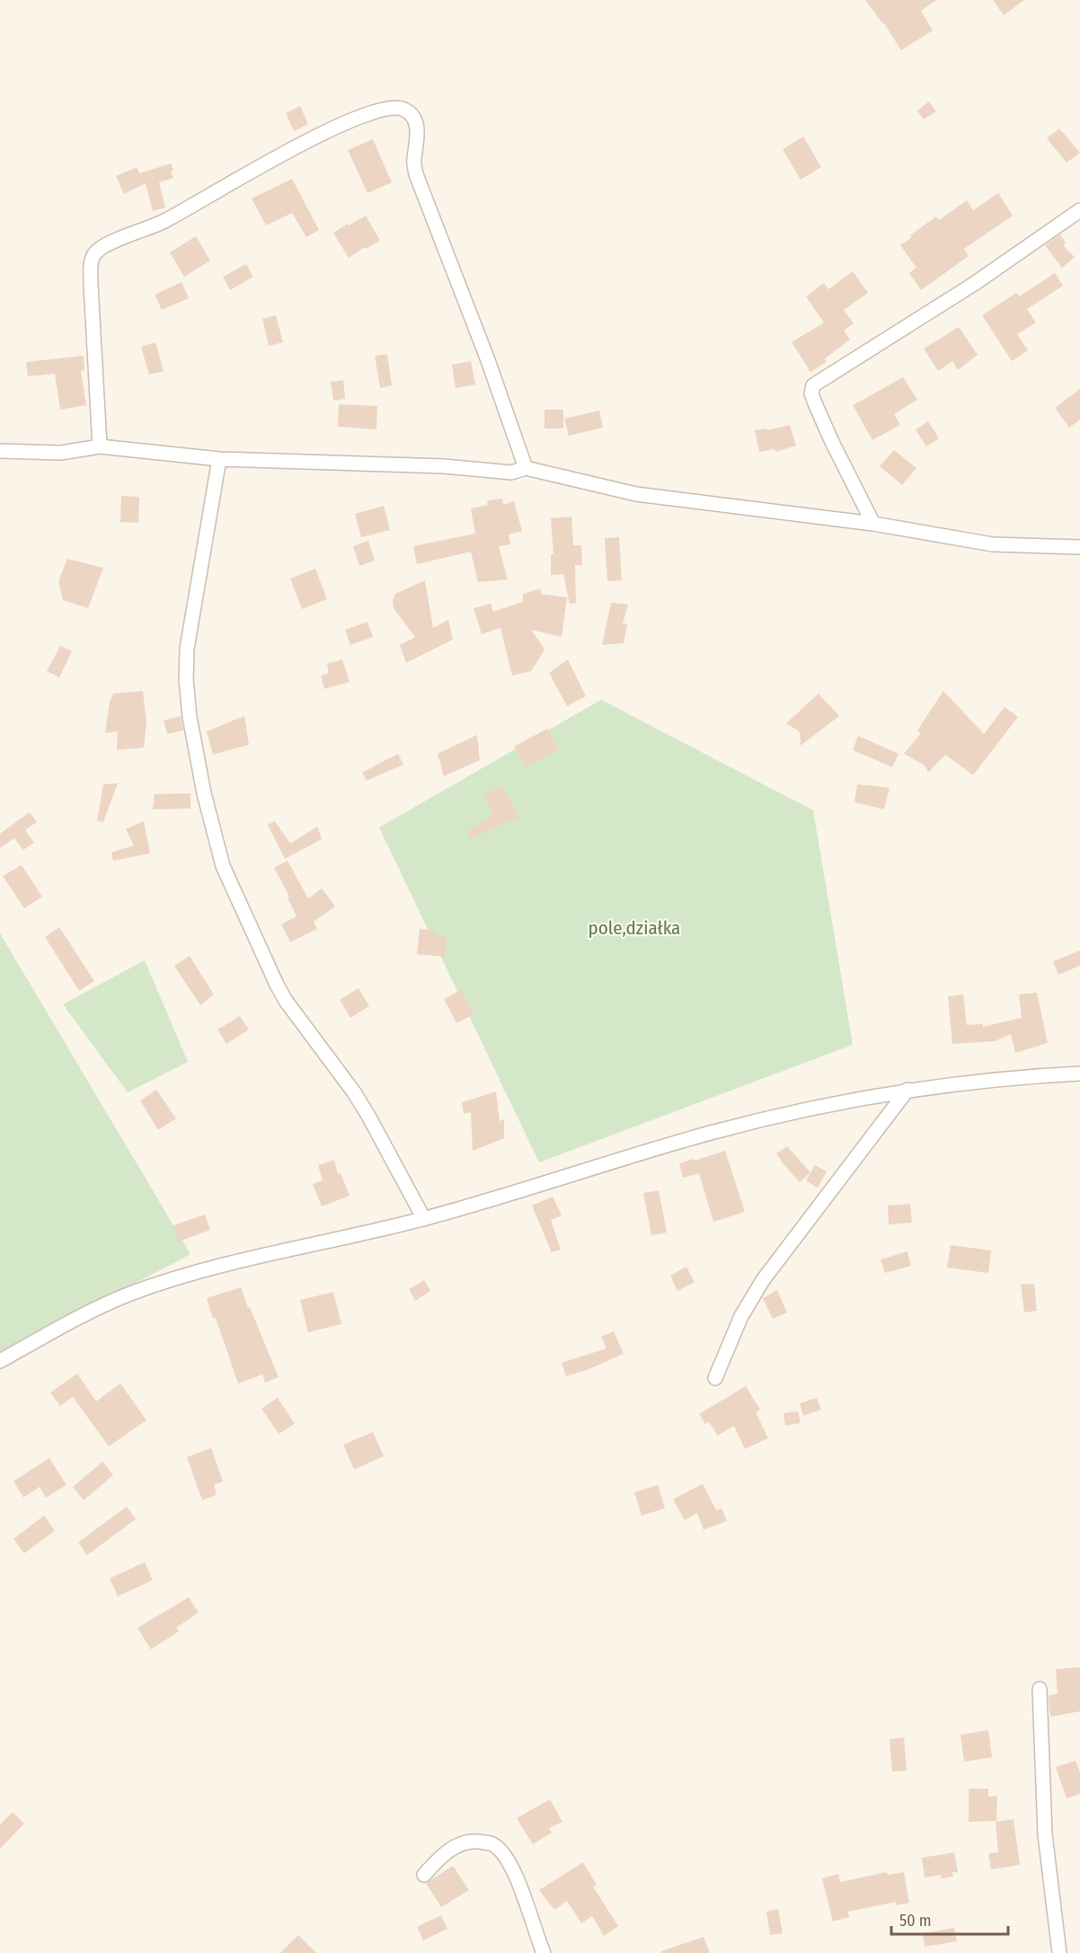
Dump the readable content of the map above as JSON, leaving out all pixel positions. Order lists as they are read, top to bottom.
{
  "parks": ["pole,działka"],
  "scale_bar": "50 m"
}
